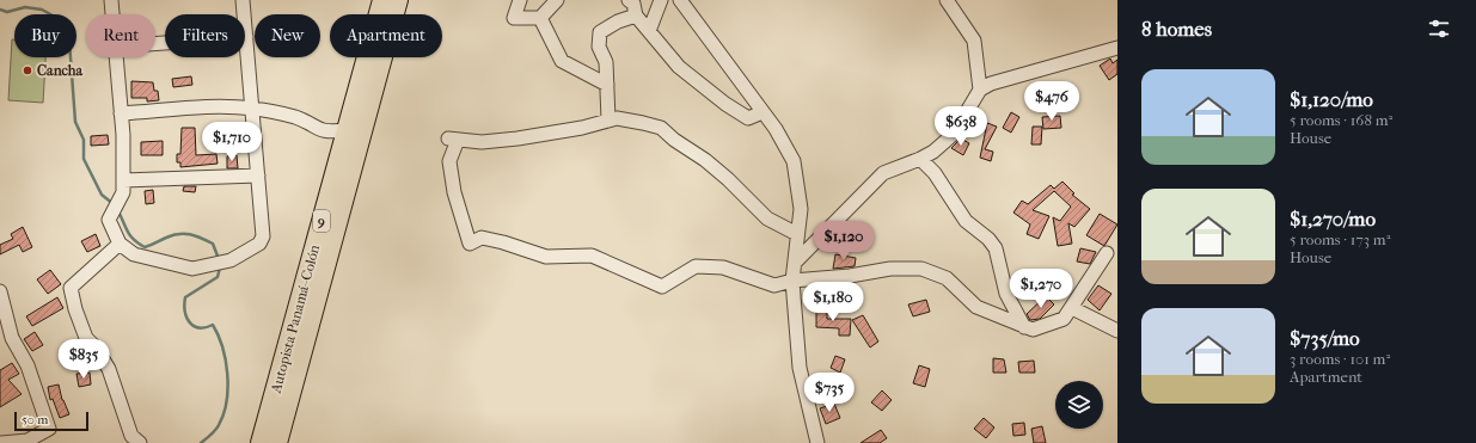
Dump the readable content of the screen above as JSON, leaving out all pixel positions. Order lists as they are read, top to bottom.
{
  "streets": {
    "highway": ["9", "Autopista Panamá–Colón"]
  },
  "places": ["Cancha"],
  "scale_bar": "50 m",
  "page": {
    "heading": "8 homes",
    "chip": [
      "Buy",
      "Rent",
      "Filters",
      "New",
      "Apartment"
    ],
    "list": [
      {
        "name": "$1,120/mo",
        "note": "5 rooms · 168 m² · House"
      },
      {
        "name": "$1,270/mo",
        "note": "5 rooms · 173 m² · House"
      },
      {
        "name": "$735/mo",
        "note": "3 rooms · 101 m² · Apartment"
      }
    ],
    "price": [
      "$476",
      "$638",
      "$1,710",
      "$1,120",
      "$1,270",
      "$1,180",
      "$835",
      "$735"
    ],
    "scale": "50 m"
  }
}
